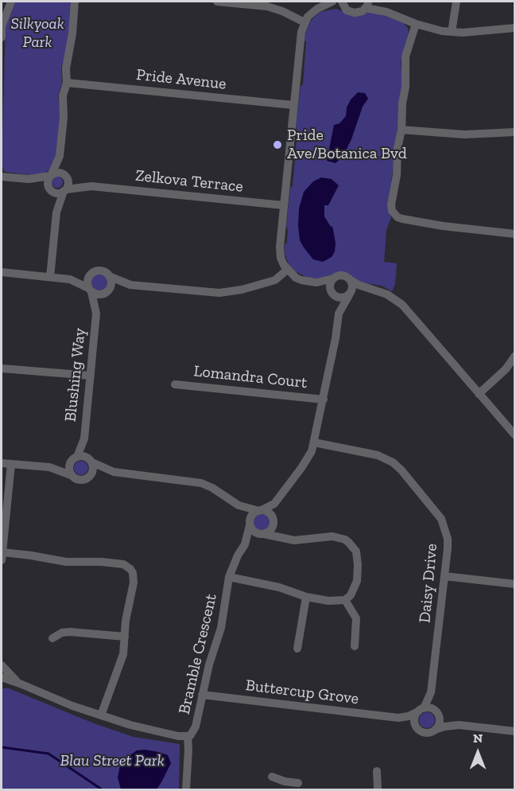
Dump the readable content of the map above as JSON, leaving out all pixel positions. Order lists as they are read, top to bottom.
{
  "streets": {
    "street": [
      "Pride Avenue",
      "Zelkova Terrace",
      "Blushing Way",
      "Lomandra Court",
      "Daisy Drive",
      "Bramble Crescent",
      "Buttercup Grove"
    ]
  },
  "crossings": [
    ["Daisy Drive", "Buttercup Grove"],
    ["Bramble Crescent", "Buttercup Grove"]
  ],
  "parks": ["Silkyoak Park", "Blau Street Park"],
  "places": ["Pride Ave/Botanica Bvd"],
  "north": "top"
}
